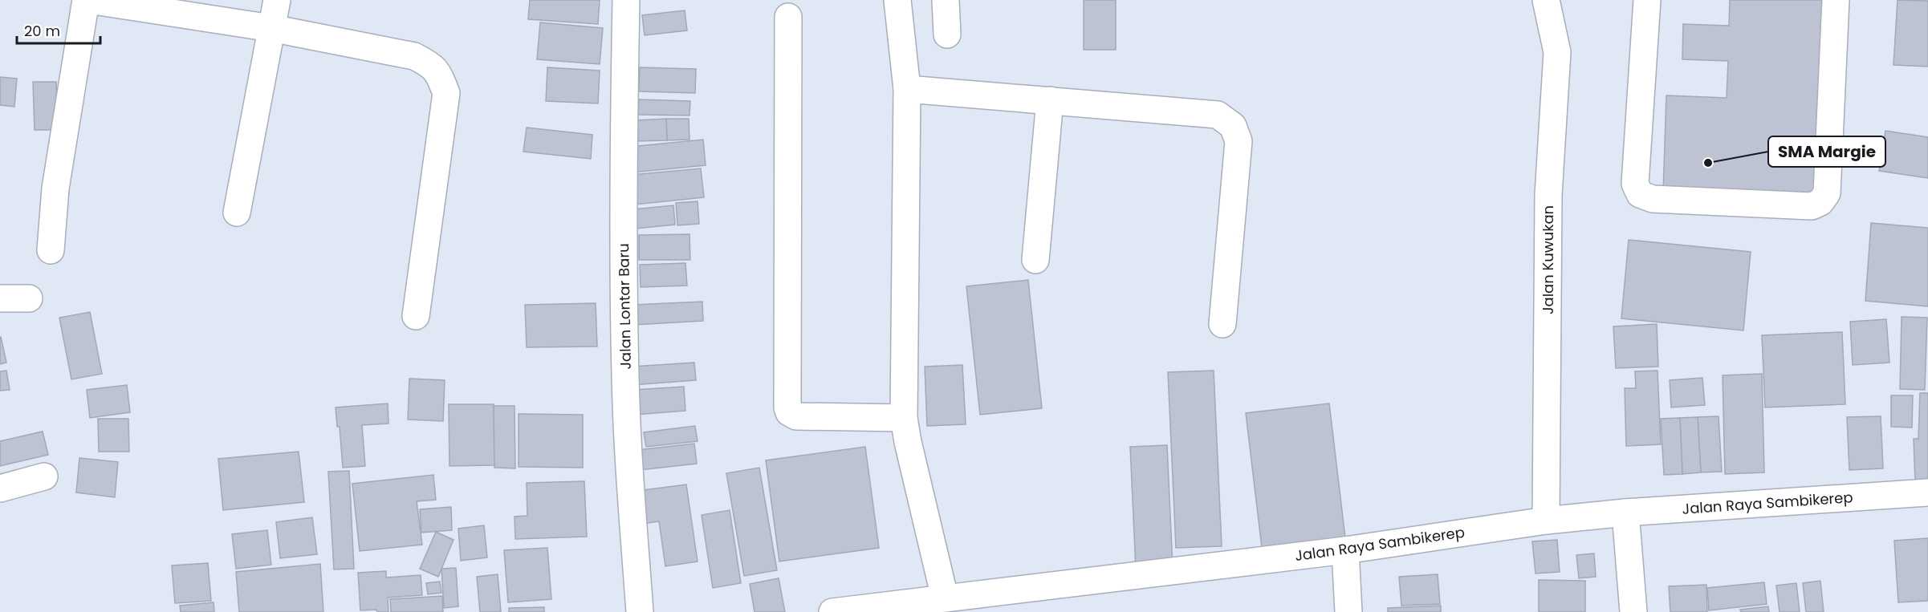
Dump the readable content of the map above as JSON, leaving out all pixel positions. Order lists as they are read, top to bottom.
{
  "streets": {
    "street": ["Jalan Kuwukan", "Jalan Lontar Baru", "Jalan Raya Sambikerep"]
  },
  "crossings": [
    ["Jalan Kuwukan", "Jalan Raya Sambikerep"]
  ],
  "places": ["SMA Margie"],
  "scale_bar": "20 m"
}
